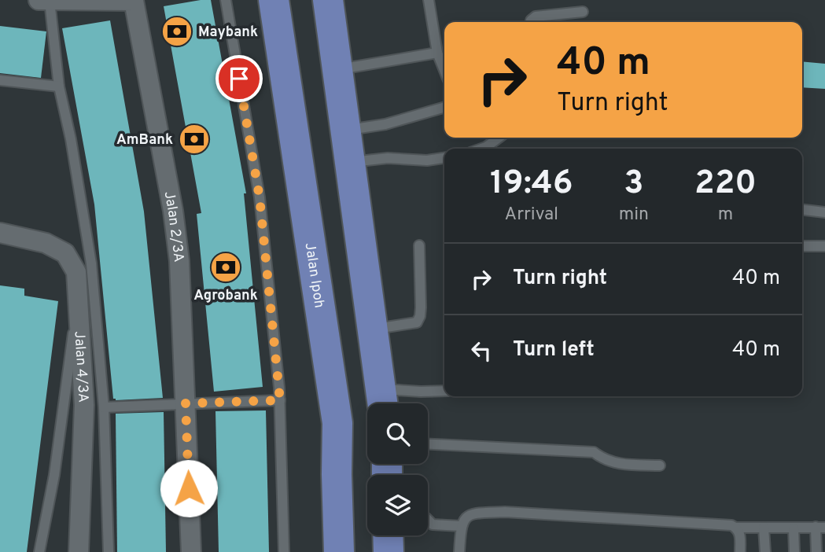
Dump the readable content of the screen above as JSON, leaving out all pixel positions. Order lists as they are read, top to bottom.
{
  "streets": {
    "highway": ["Jalan Ipoh"],
    "street": ["Jalan 2/3A", "Jalan 4/3A"]
  },
  "places": {
    "bank": ["Maybank", "AmBank", "Agrobank"]
  },
  "page": {
    "turn": ["40 m", "Turn right"],
    "eta": [
      "19:46",
      "Arrival",
      "3",
      "min",
      "220",
      "m"
    ],
    "list": [
      {
        "name": "Turn right",
        "value": "40 m"
      },
      {
        "name": "Turn left",
        "value": "40 m"
      }
    ]
  }
}
